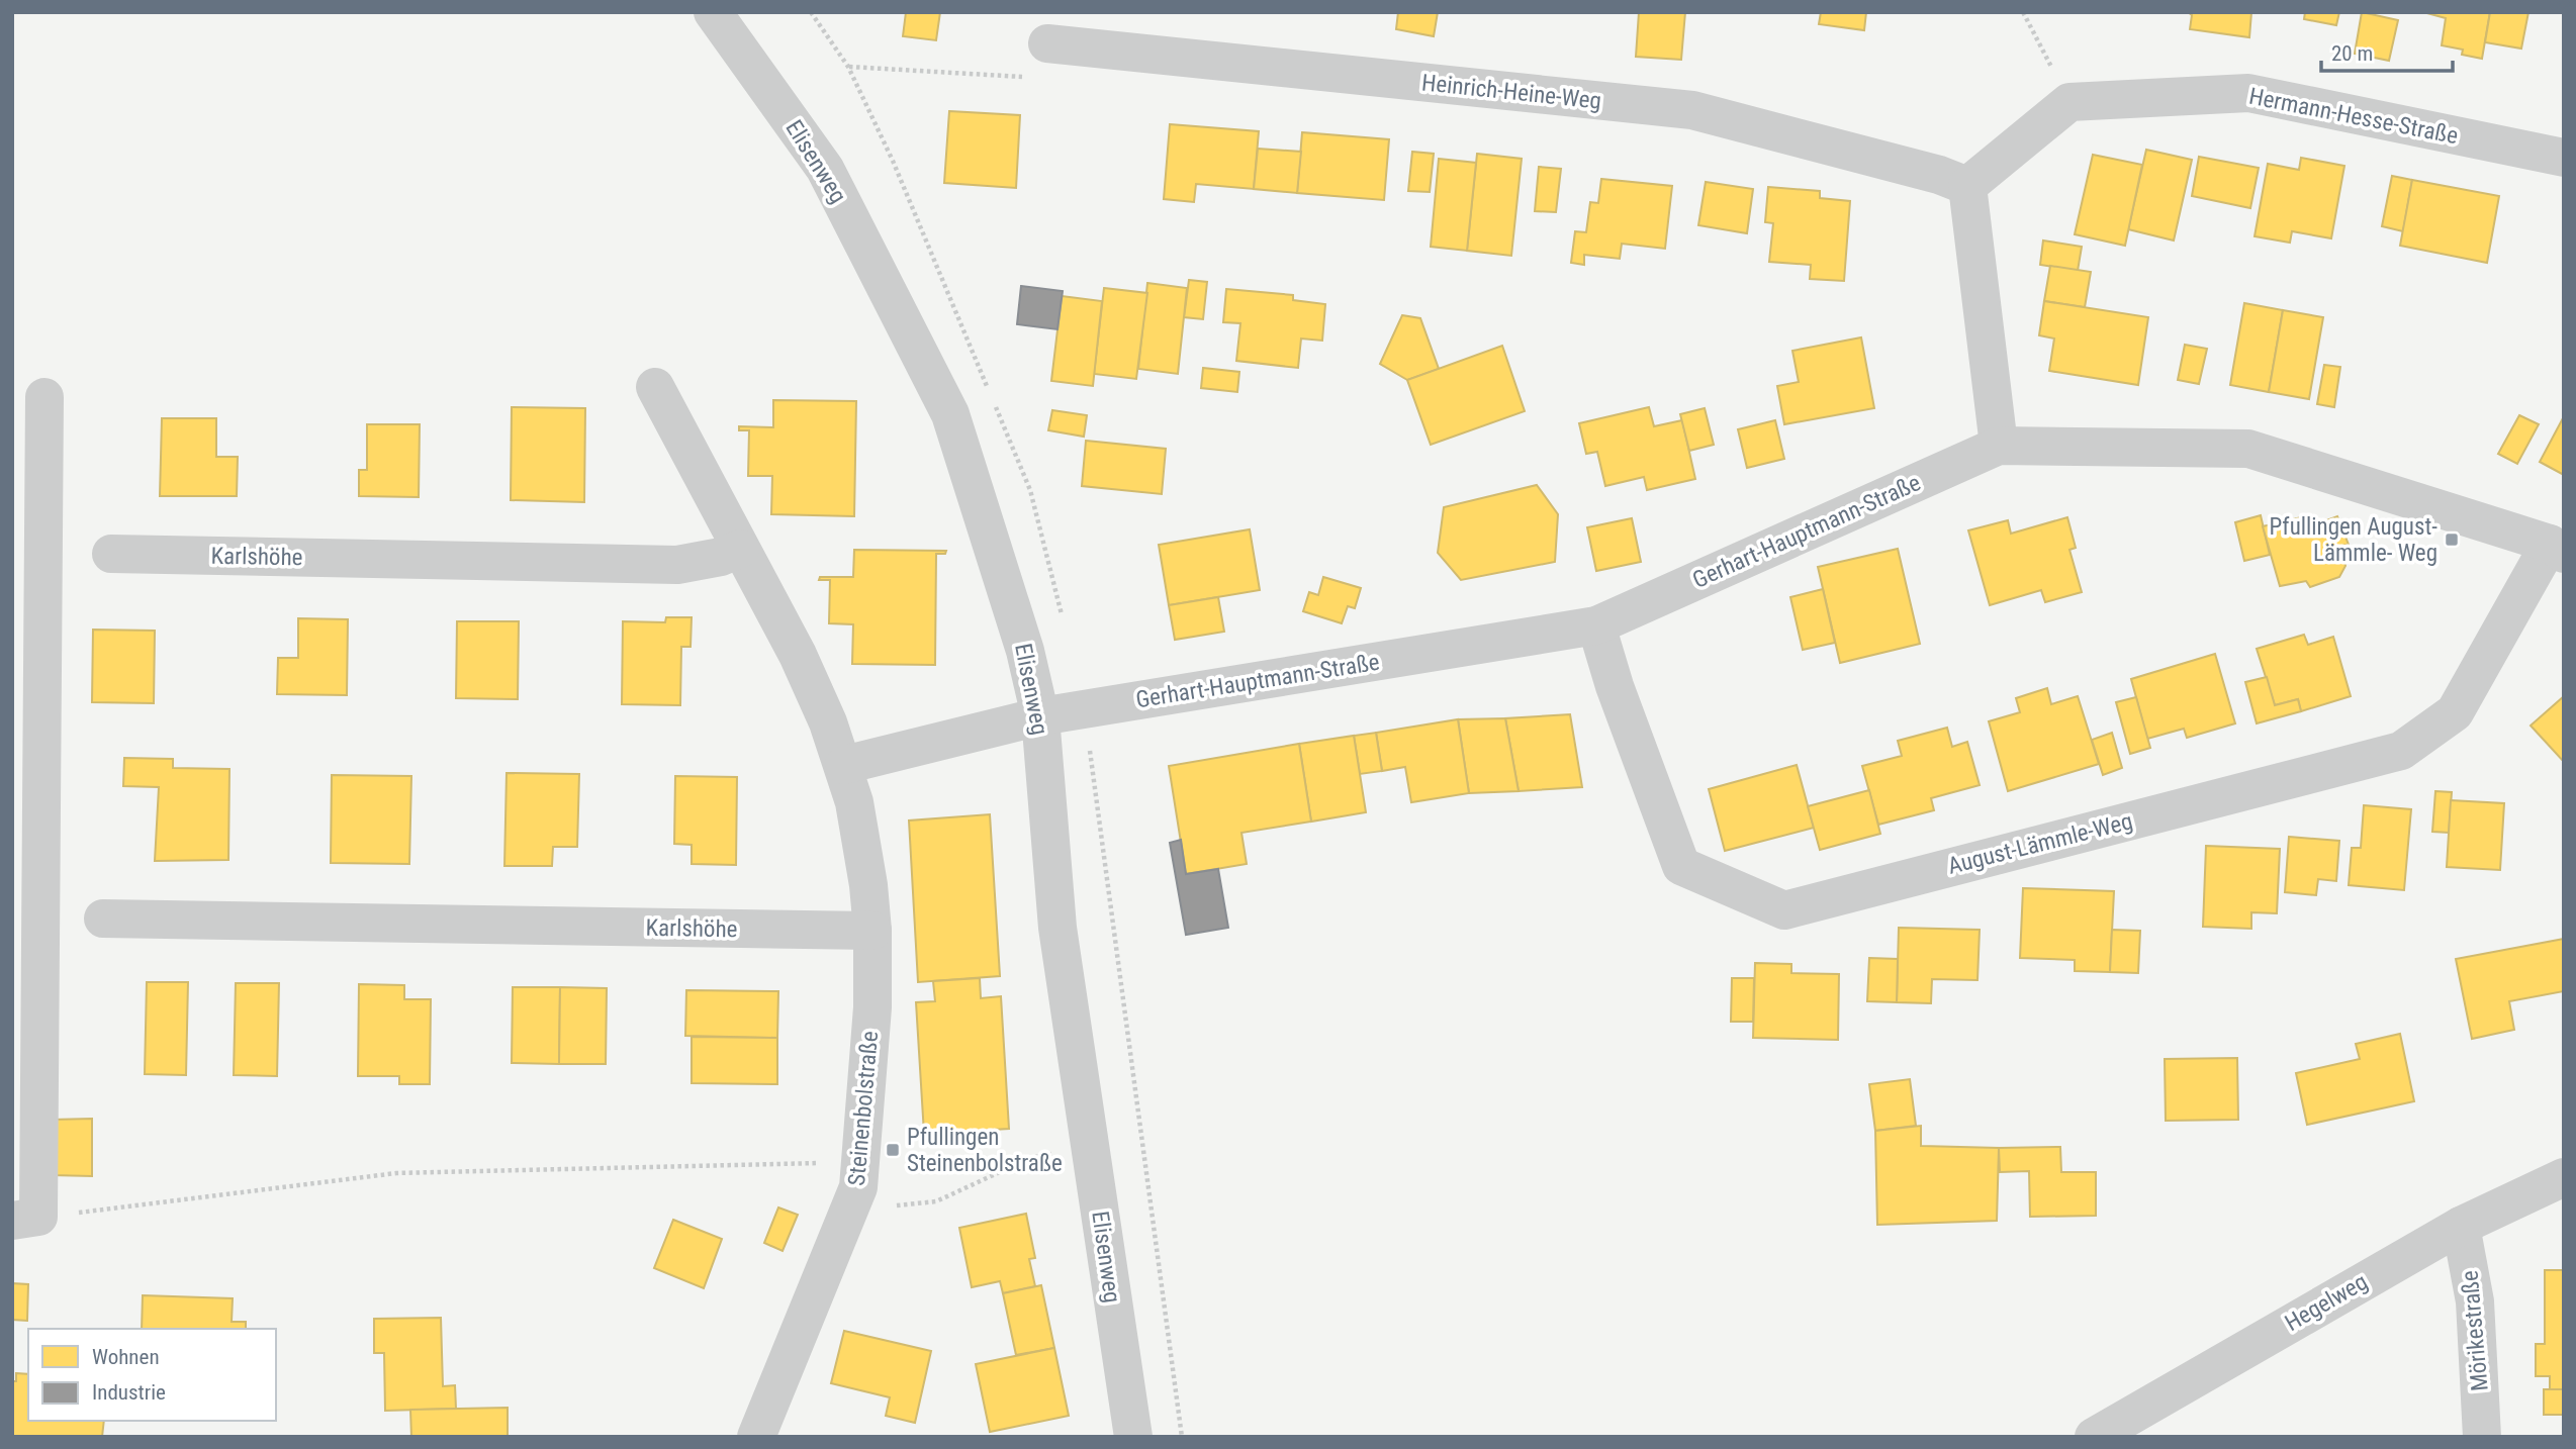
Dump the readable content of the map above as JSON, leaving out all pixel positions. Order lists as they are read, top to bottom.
{
  "streets": {
    "street": [
      "Heinrich-Heine-Weg",
      "Hermann-Hesse-Straße",
      "Elisenweg",
      "Gerhart-Hauptmann-Straße",
      "Karlshöhe",
      "August-Lämmle-Weg",
      "Steinenbolstraße",
      "Hegelweg",
      "Mörikestraße"
    ]
  },
  "crossings": [
    ["Elisenweg", "Gerhart-Hauptmann-Straße"],
    ["Gerhart-Hauptmann-Straße", "August-Lämmle-Weg"],
    ["Karlshöhe", "Steinenbolstraße"],
    ["Hegelweg", "Mörikestraße"]
  ],
  "places": {
    "transit": ["Pfullingen August- Lämmle- Weg", "Pfullingen Steinenbolstraße"]
  },
  "legend": ["Wohnen", "Industrie"],
  "scale_bar": "20 m"
}
